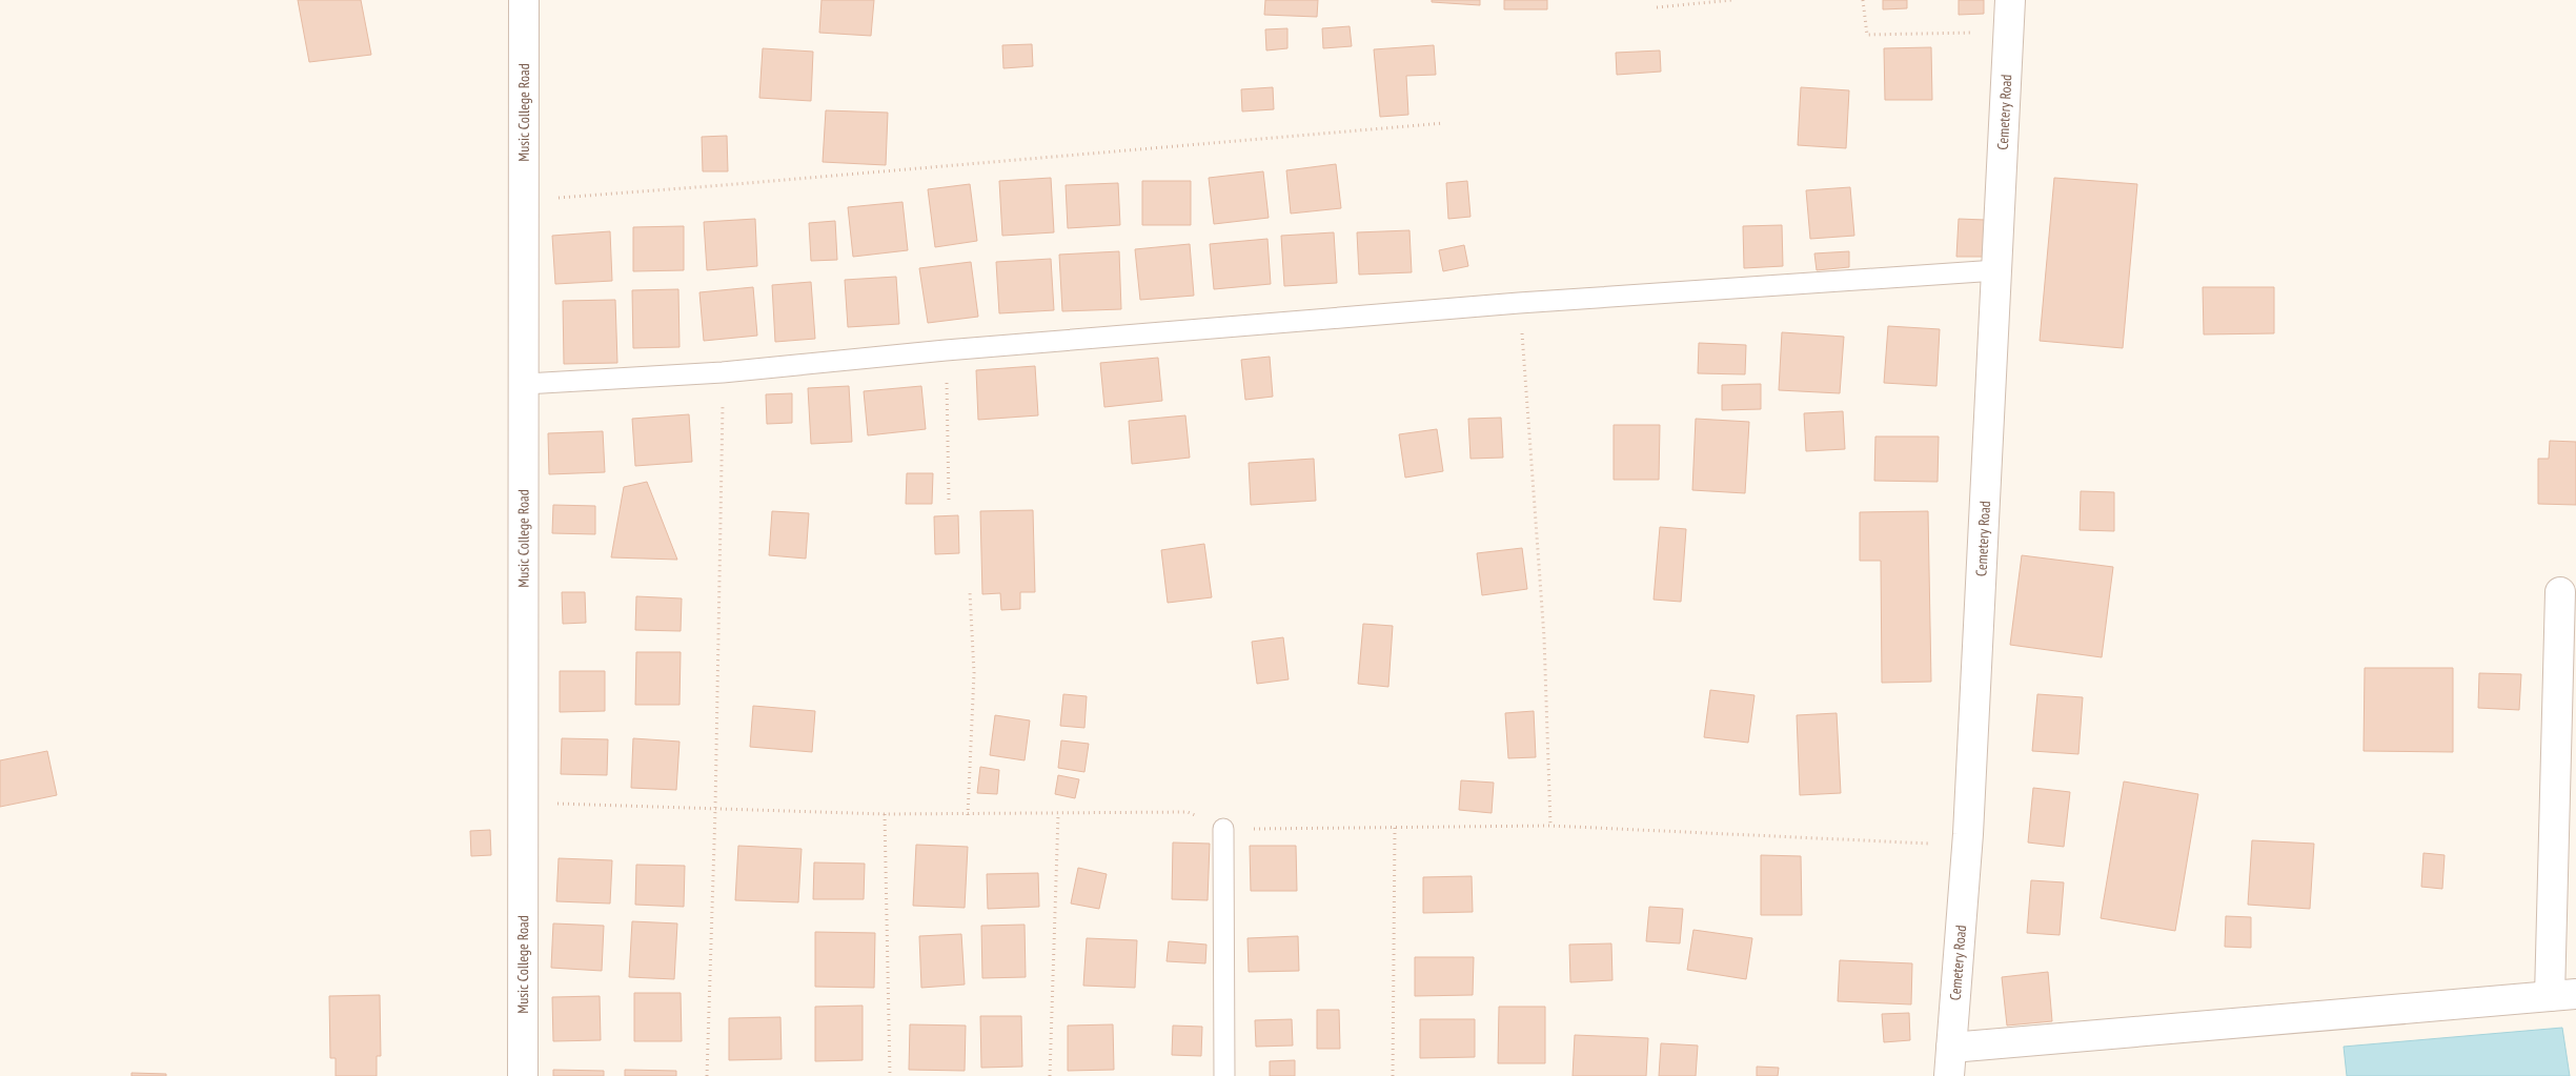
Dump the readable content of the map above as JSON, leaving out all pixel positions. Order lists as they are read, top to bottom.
{
  "streets": {
    "street": ["Music College Road", "Cemetery Road"]
  }
}
